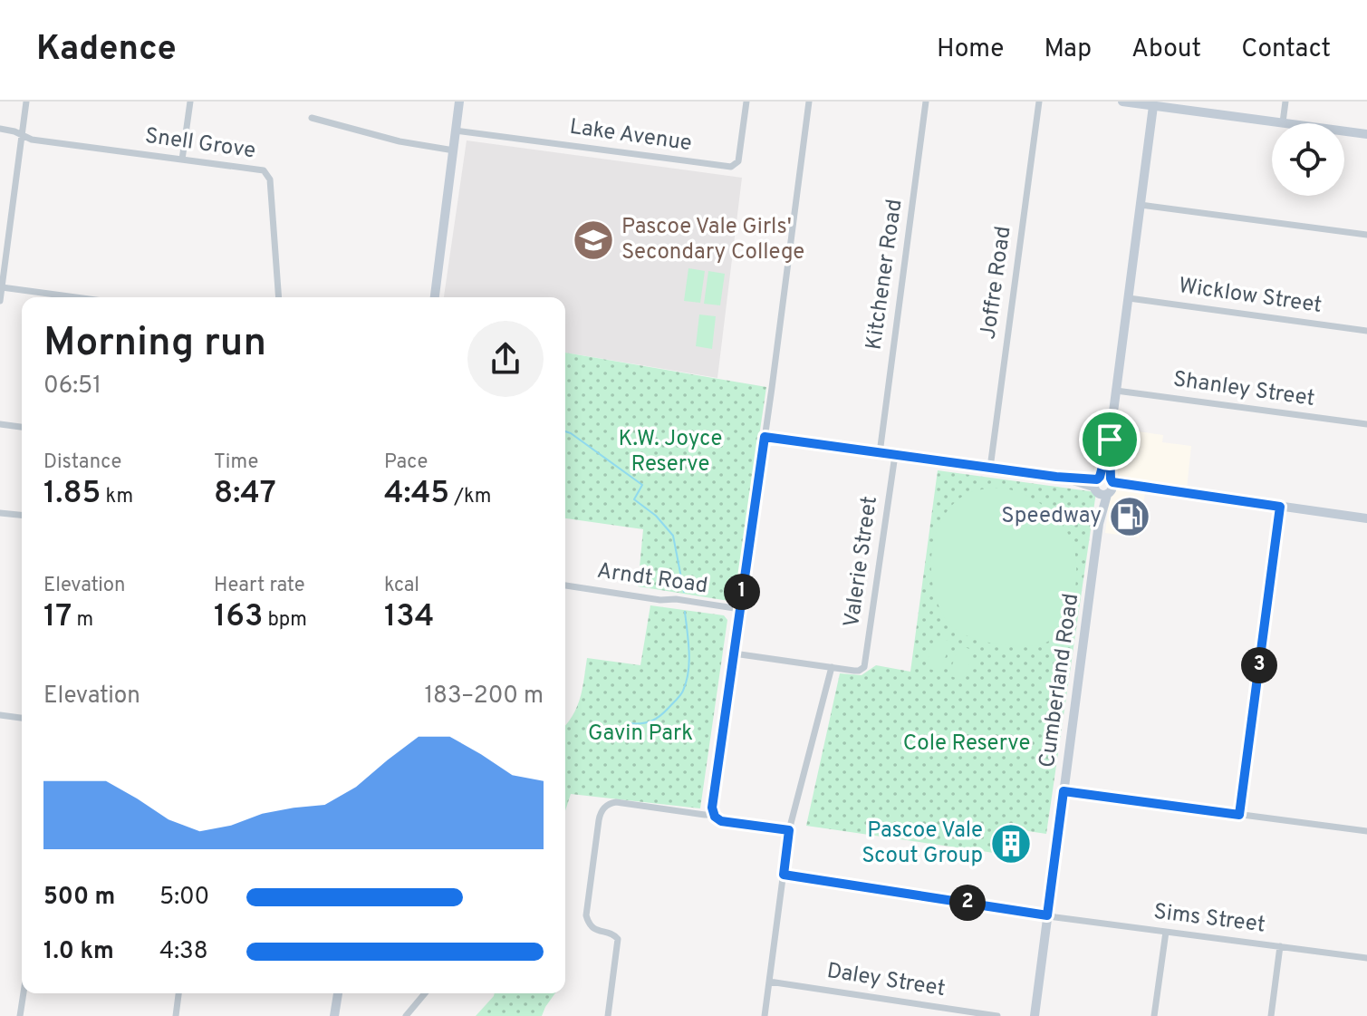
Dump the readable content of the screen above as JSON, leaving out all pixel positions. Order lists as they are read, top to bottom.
{
  "streets": {
    "main road": ["Cumberland Road"],
    "street": [
      "Lake Avenue",
      "Snell Grove",
      "Kitchener Road",
      "Joffre Road",
      "Wicklow Street",
      "Shanley Street",
      "Valerie Street",
      "Arndt Road",
      "Sims Street",
      "Daley Street"
    ]
  },
  "crossings": [
    ["Wicklow Street", "Cumberland Road"],
    ["Shanley Street", "Cumberland Road"],
    ["Cumberland Road", "Sims Street"]
  ],
  "parks": ["K.W. Joyce Reserve", "Gavin Park", "Cole Reserve"],
  "places": {
    "school or university": ["Pascoe Vale Girls' Secondary College"],
    "fuel station": ["Speedway"],
    "building": ["Pascoe Vale Scout Group"]
  },
  "page": {
    "header": "Kadence",
    "nav": [
      "Home",
      "Map",
      "About",
      "Contact"
    ],
    "heading": ["Morning run", "06:51"],
    "stats": [
      ["Distance", "1.85 km"],
      ["Time", "8:47"],
      ["Pace", "4:45 /km"],
      ["Elevation", "17 m"],
      ["Heart rate", "163 bpm"],
      ["kcal", "134"]
    ],
    "pins": ["1", "3", "2"],
    "chart": ["Elevation", "183–200 m"],
    "list": [
      {
        "name": "500 m",
        "note": "5:00"
      },
      {
        "name": "1.0 km",
        "note": "4:38"
      }
    ]
  }
}
